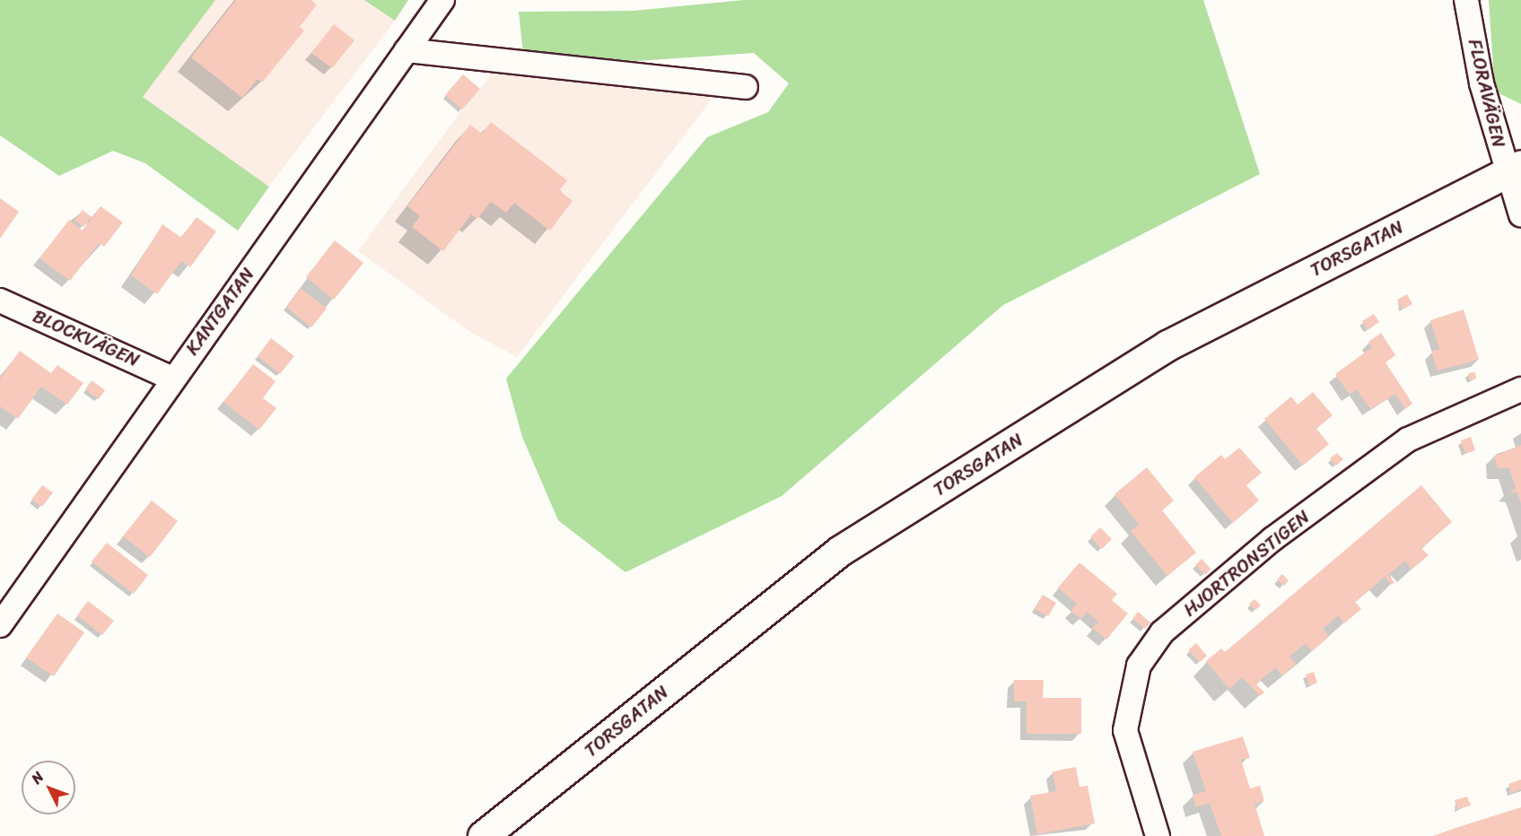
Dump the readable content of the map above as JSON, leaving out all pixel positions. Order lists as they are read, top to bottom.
{
  "streets": {
    "main road": ["TORSGATAN"],
    "street": [
      "FLORAVÄGEN",
      "KANTGATAN",
      "BLOCKVÄGEN",
      "HJORTRONSTIGEN"
    ]
  },
  "crossings": [
    ["FLORAVÄGEN", "TORSGATAN"],
    ["KANTGATAN", "BLOCKVÄGEN"]
  ],
  "north": "top left"
}
